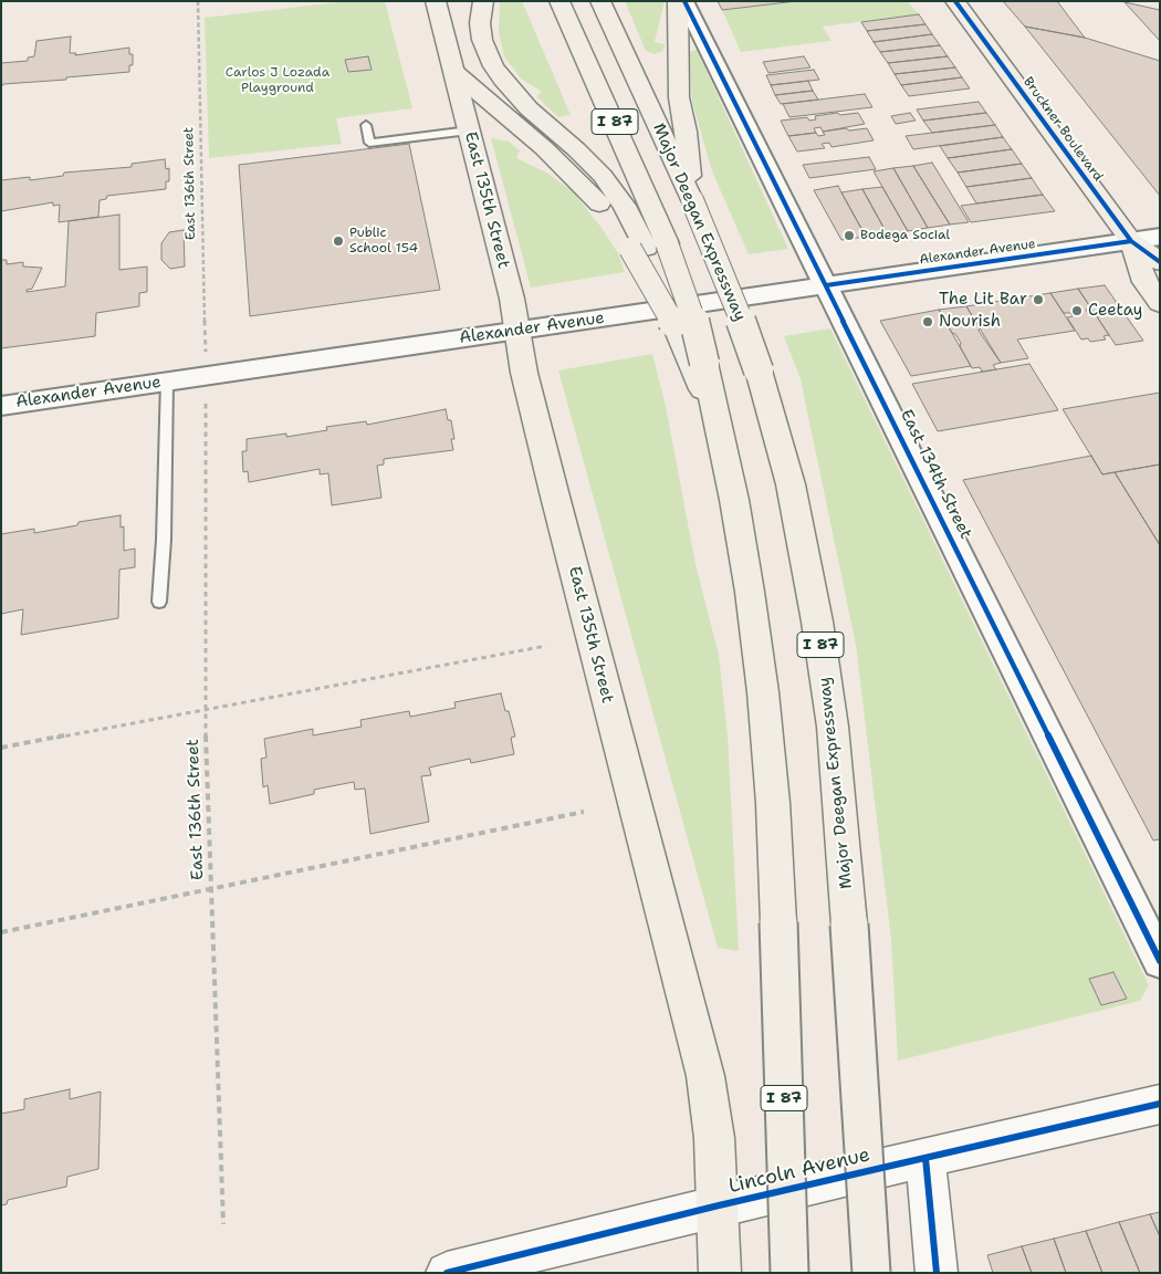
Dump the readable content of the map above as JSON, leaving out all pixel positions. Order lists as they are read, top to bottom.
{
  "streets": {
    "main road": [
      "I 87",
      "Bruckner Boulevard",
      "East 135th Street",
      "Major Deegan Expressway",
      "Lincoln Avenue"
    ],
    "street": ["Alexander Avenue", "East 134th Street"],
    "path": ["East 136th Street"]
  },
  "crossings": [
    ["Bruckner Boulevard", "Alexander Avenue"],
    ["East 135th Street", "Alexander Avenue"],
    ["East 135th Street", "Lincoln Avenue"],
    ["Alexander Avenue", "East 134th Street"]
  ],
  "parks": ["Carlos J Lozada Playground"],
  "places": [
    "Bodega Social",
    "Public School 154",
    "The Lit Bar",
    "Ceetay",
    "Nourish"
  ]
}
